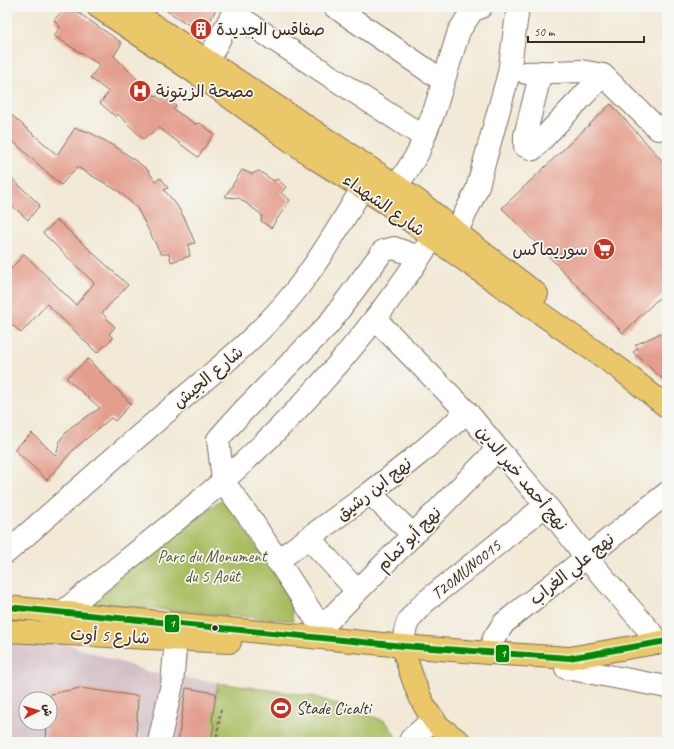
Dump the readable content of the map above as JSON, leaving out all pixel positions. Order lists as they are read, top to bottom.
{
  "streets": {
    "main road": ["شارع الشهداء", "شارع 5 أوت"],
    "street": [
      "شارع الجيش",
      "نهج أحمد خير الدين",
      "نهج ابن رشيق",
      "نهج أبو تمام",
      "نهج علي الغراب",
      "T20MUN0015"
    ]
  },
  "crossings": [
    ["شارع الشهداء", "شارع الجيش"],
    ["نهج أحمد خير الدين", "نهج ابن رشيق"],
    ["نهج أحمد خير الدين", "نهج أبو تمام"],
    ["نهج أحمد خير الدين", "نهج علي الغراب"],
    ["نهج أحمد خير الدين", "T20MUN0015"],
    ["نهج أحمد خير الدين", "شارع 5 أوت"],
    ["نهج أبو تمام", "شارع 5 أوت"],
    ["نهج علي الغراب", "شارع 5 أوت"],
    ["T20MUN0015", "شارع 5 أوت"]
  ],
  "parks": ["Parc du Monument du 5 Août"],
  "places": {
    "building": ["صفاقس الجديدة"],
    "hospital": ["مصحة الزيتونة"],
    "supermarket": ["سوريماكس"],
    "sports": ["Stade Cicalti"]
  },
  "lines": ["transit line 1"],
  "scale_bar": "50 m",
  "north": "right"
}
